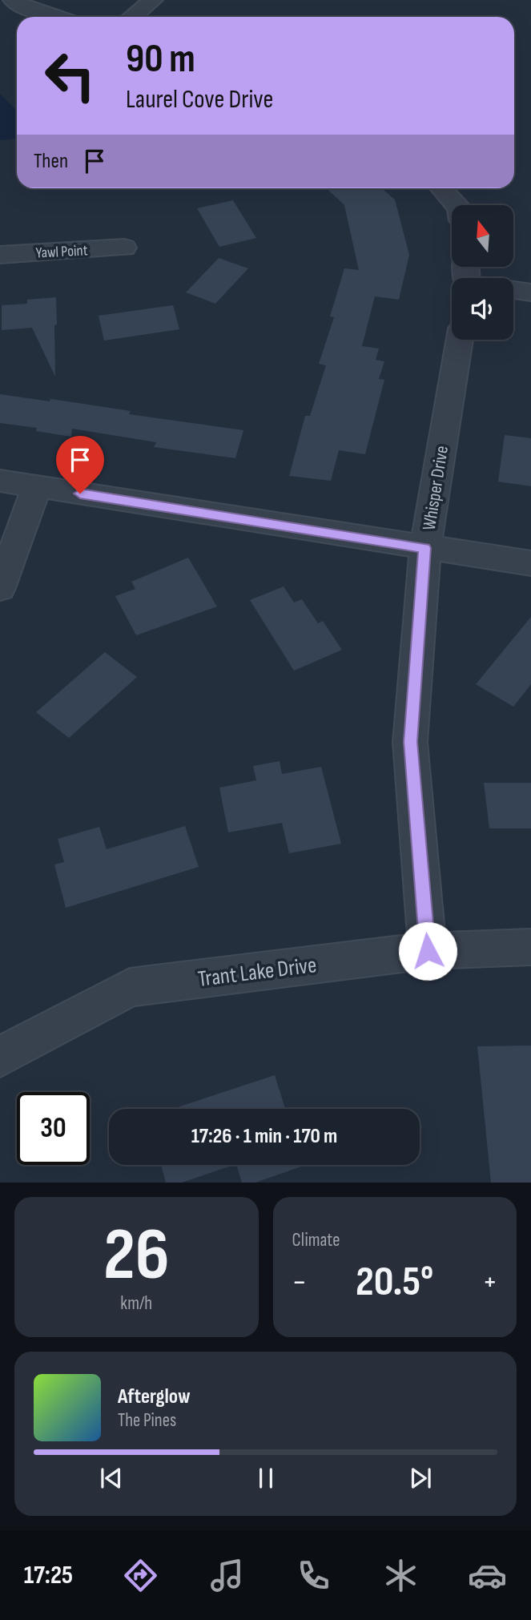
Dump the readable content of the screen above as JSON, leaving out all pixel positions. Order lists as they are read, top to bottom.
{
  "streets": {
    "street": ["Yawl Point", "Whisper Drive", "Trant Lake Drive"]
  },
  "crossings": [
    ["Whisper Drive", "Trant Lake Drive"]
  ],
  "north": "top",
  "page": {
    "turn": ["90 m", "Laurel Cove Drive"],
    "then": "Then",
    "limit": "30",
    "trip": "17:26 · 1 min · 170 m",
    "tile": [
      ["26", "km/h"],
      "Climate"
    ],
    "heat": ["−", "20.5°", "+"],
    "song": ["Afterglow", "The Pines"],
    "tabs": "17:25"
  }
}
